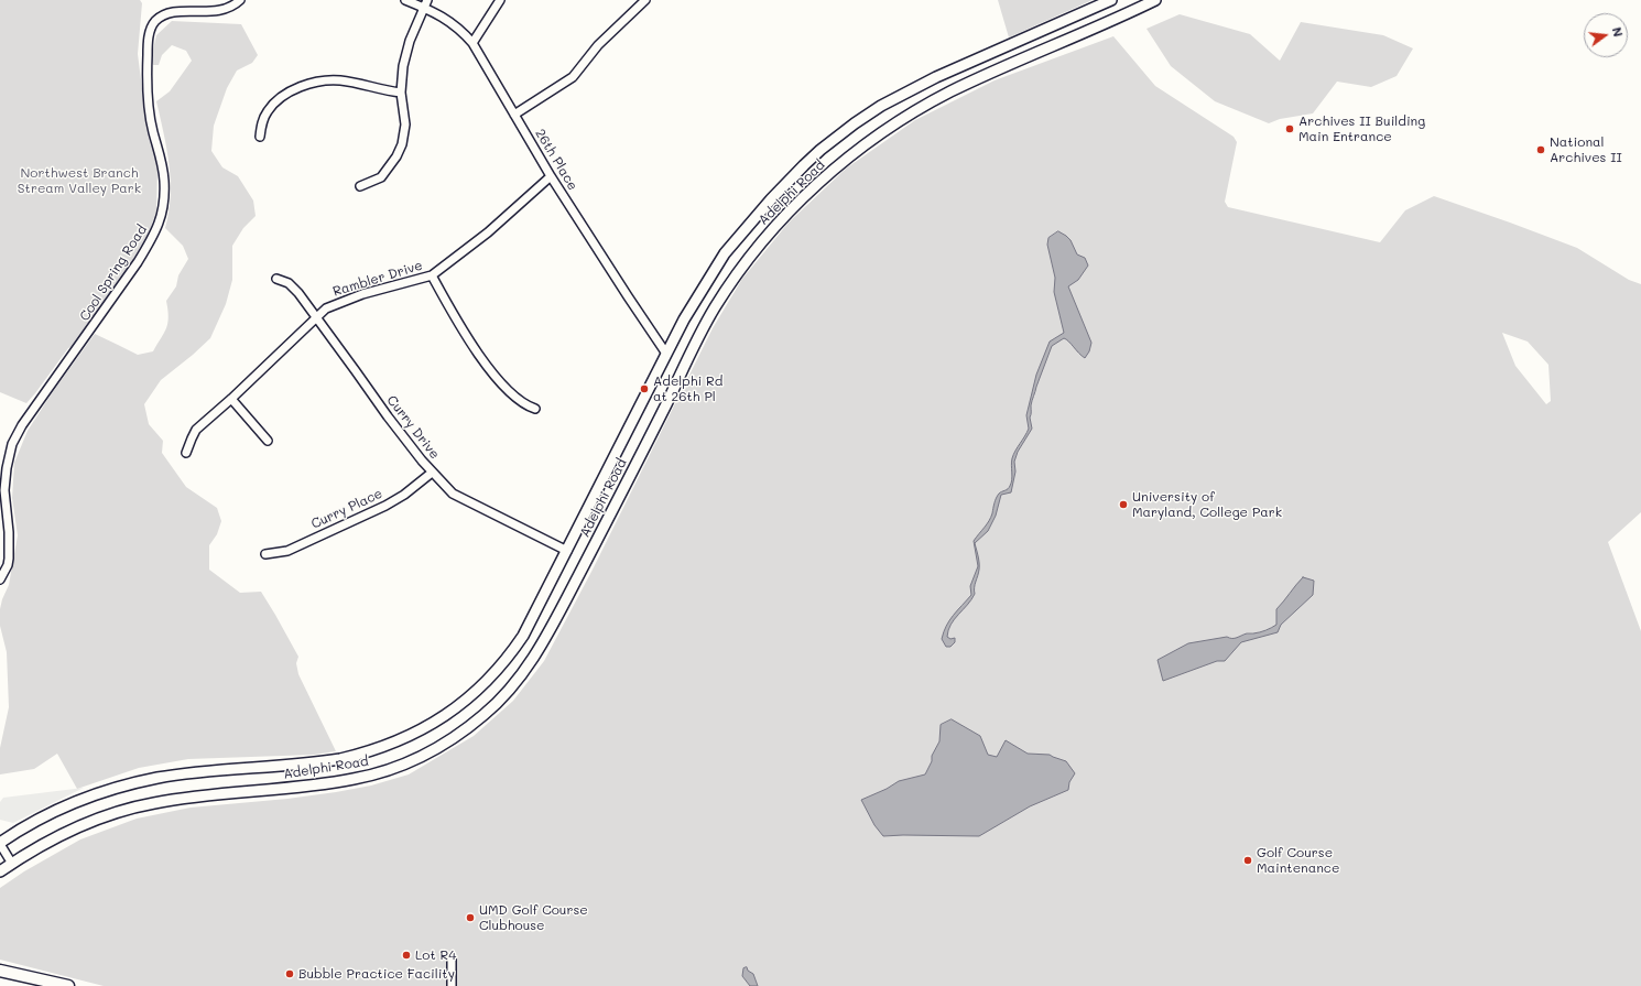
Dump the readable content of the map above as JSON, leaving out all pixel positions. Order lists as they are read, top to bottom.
{
  "streets": {
    "main road": ["Adelphi Road"],
    "street": [
      "26th Place",
      "Cool Spring Road",
      "Rambler Drive",
      "Curry Drive",
      "Curry Place"
    ]
  },
  "crossings": [
    ["26th Place", "Adelphi Road"],
    ["26th Place", "Rambler Drive"],
    ["Adelphi Road", "Curry Drive"],
    ["Rambler Drive", "Curry Drive"],
    ["Curry Drive", "Curry Place"]
  ],
  "parks": ["Northwest Branch Stream Valley Park"],
  "places": [
    "Archives II Building Main Entrance",
    "National Archives II",
    "Adelphi Rd at 26th Pl",
    "University of Maryland, College Park",
    "Golf Course Maintenance",
    "UMD Golf Course Clubhouse",
    "Lot R4",
    "Bubble Practice Facility"
  ],
  "north": "right"
}
